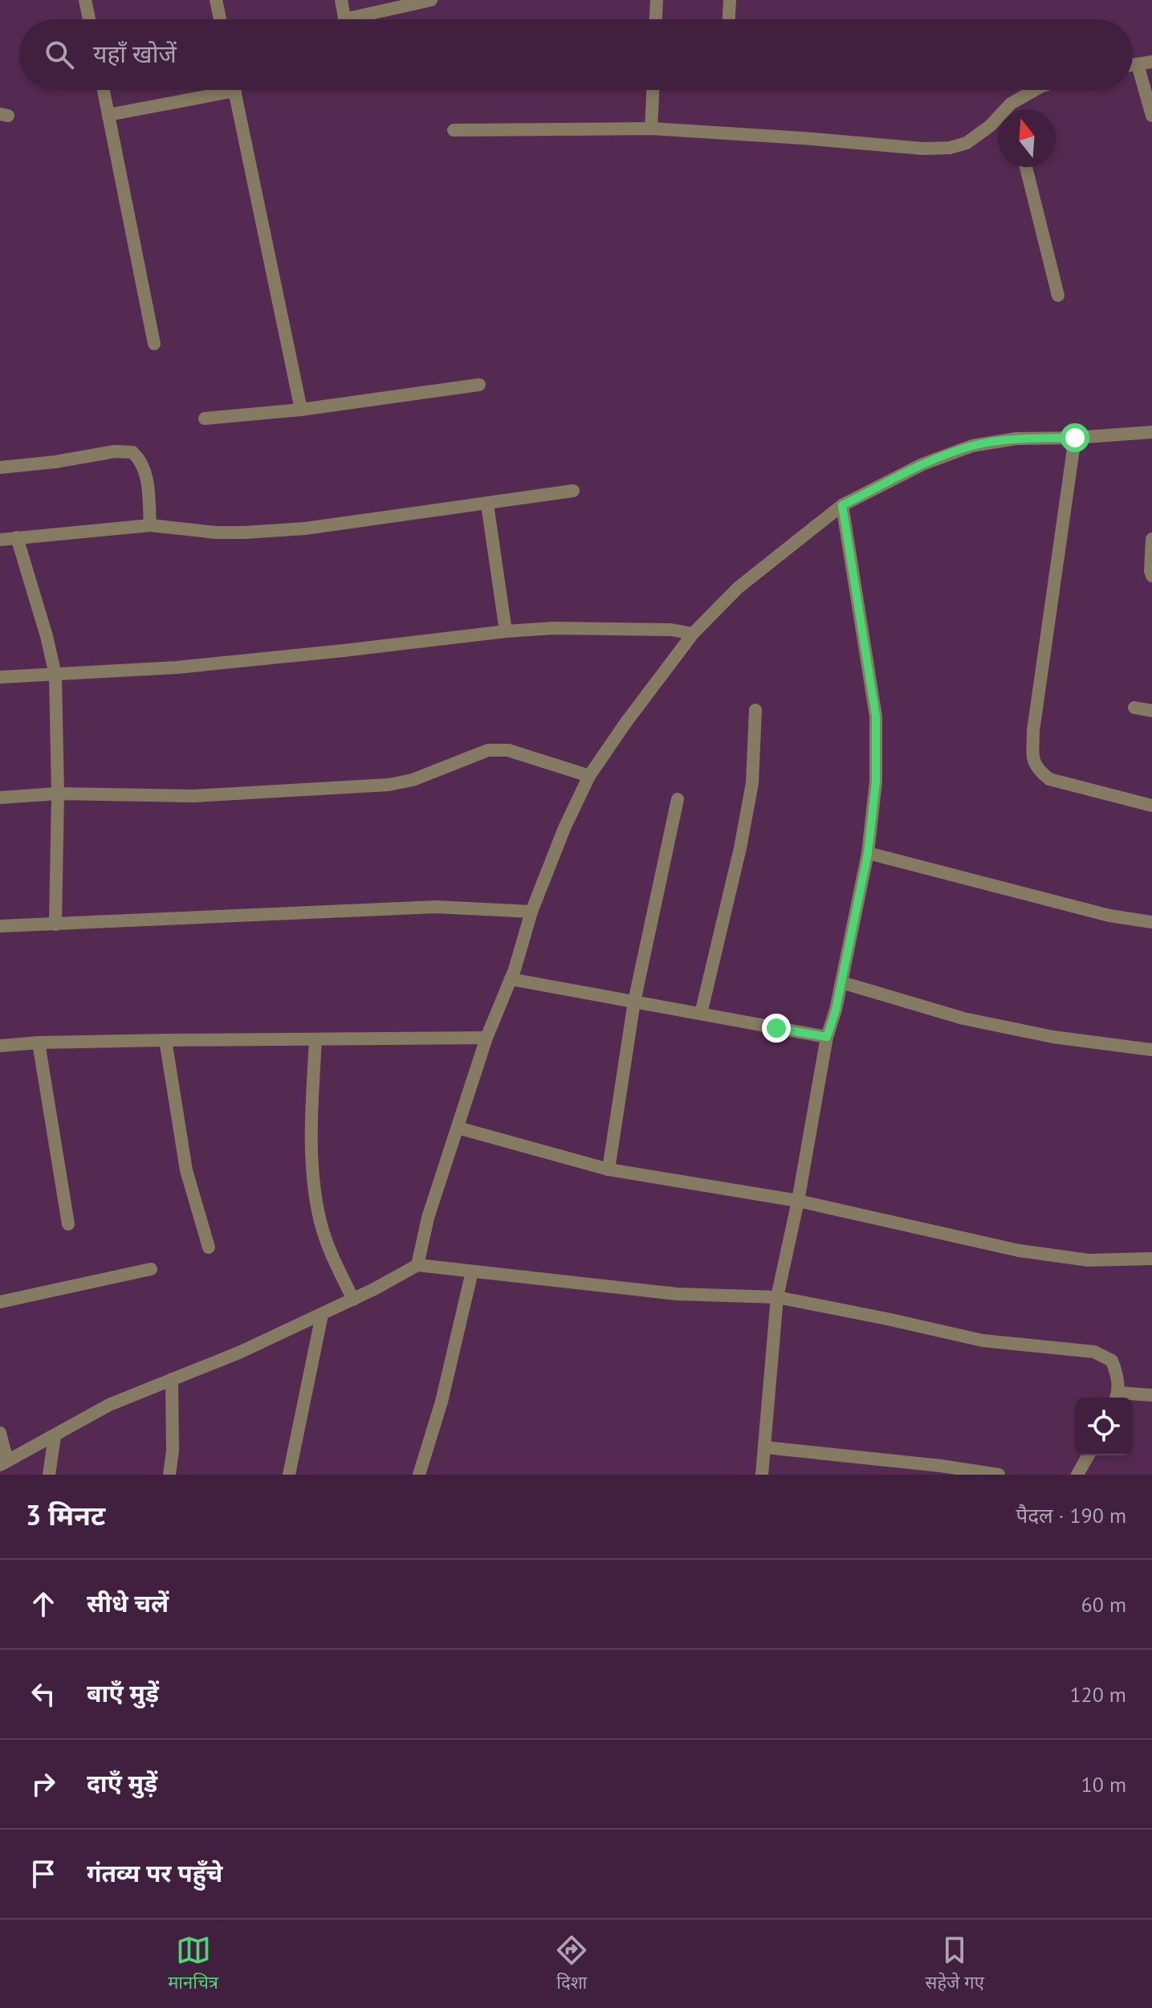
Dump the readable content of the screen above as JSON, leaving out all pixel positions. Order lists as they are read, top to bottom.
{
  "north": "top",
  "page": {
    "search": "यहाँ खोजें",
    "heading": ["3 मिनट", "पैदल · 190 m"],
    "list": [
      ["सीधे चलें", "60 m"],
      ["बाएँ मुड़ें", "120 m"],
      ["दाएँ मुड़ें", "10 m"],
      "गंतव्य पर पहुँचे"
    ],
    "nav": ["मानचित्र", "दिशा", "सहेजे गए"]
  }
}
